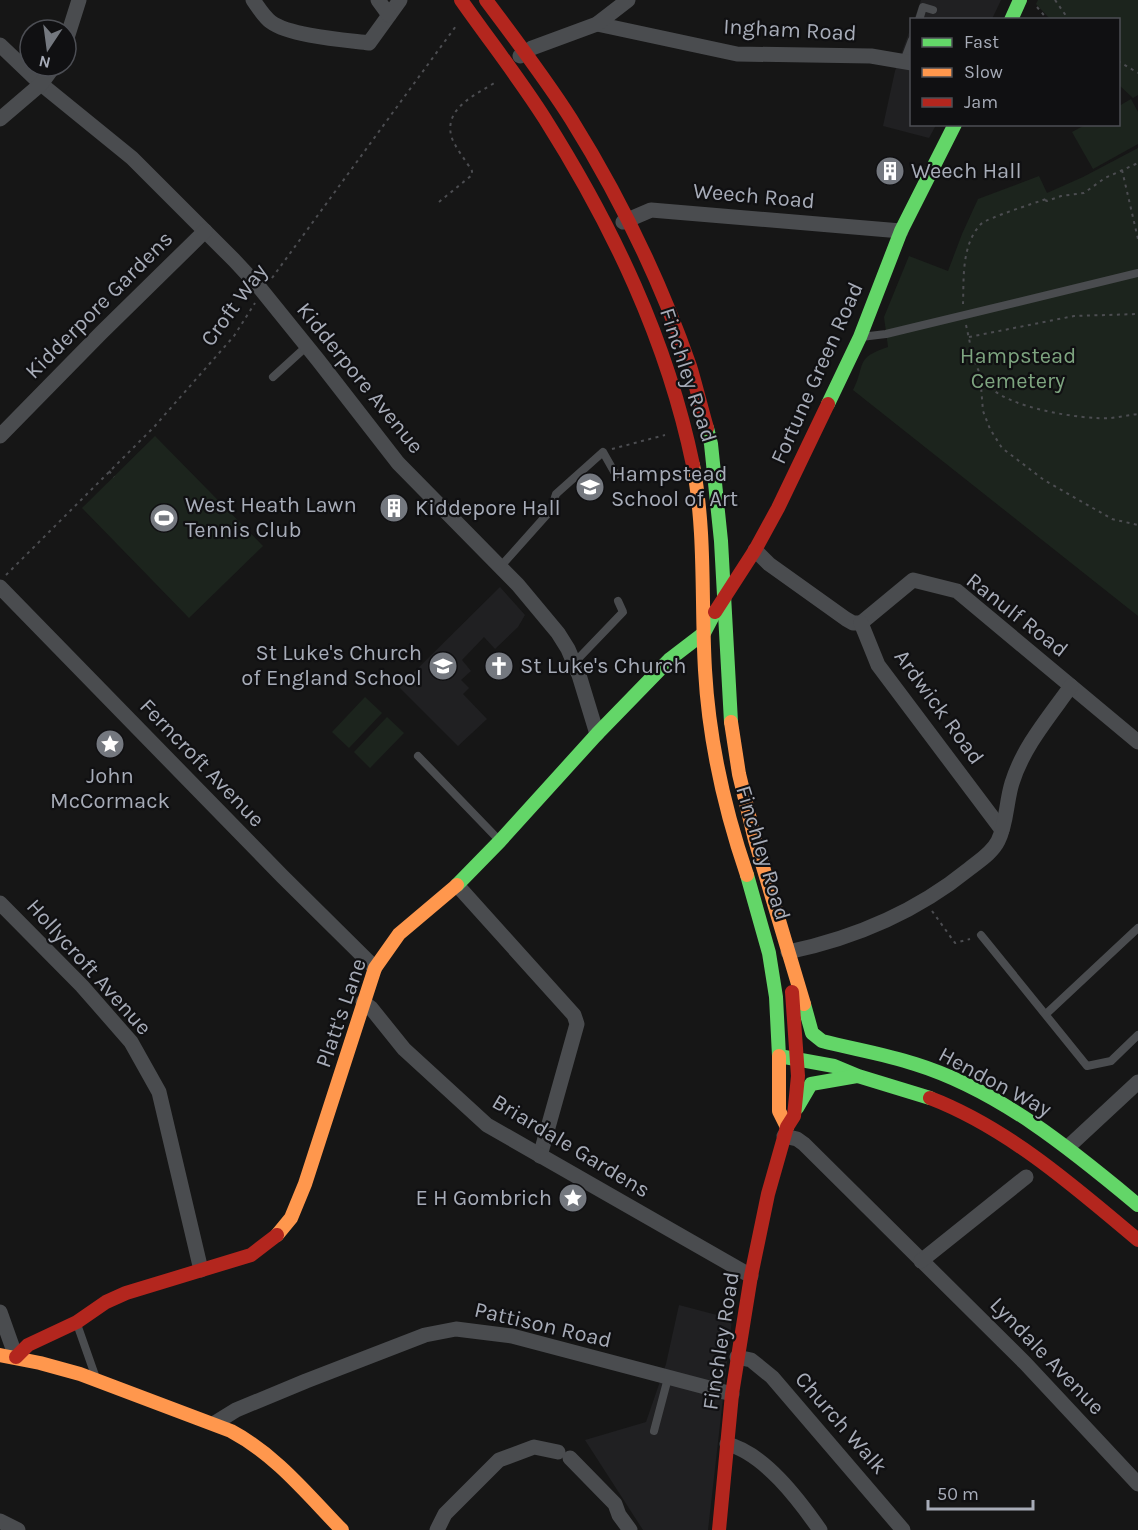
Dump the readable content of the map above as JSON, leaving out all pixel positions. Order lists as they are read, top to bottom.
{
  "streets": {
    "main road": [
      "Fortune Green Road",
      "Finchley Road",
      "Platt's Lane",
      "Hendon Way"
    ],
    "street": [
      "Ingham Road",
      "Weech Road",
      "Kidderpore Gardens",
      "Kidderpore Avenue",
      "Ranulf Road",
      "Ardwick Road",
      "Ferncroft Avenue",
      "Hollycroft Avenue",
      "Briardale Gardens",
      "Pattison Road",
      "Lyndale Avenue",
      "Church Walk"
    ],
    "path": ["Croft Way"]
  },
  "crossings": [
    ["Weech Road", "Fortune Green Road"],
    ["Weech Road", "Finchley Road"],
    ["Kidderpore Gardens", "Kidderpore Avenue"],
    ["Croft Way", "Kidderpore Avenue"],
    ["Croft Way", "Ferncroft Avenue"],
    ["Fortune Green Road", "Finchley Road"],
    ["Fortune Green Road", "Platt's Lane"],
    ["Finchley Road", "Platt's Lane"],
    ["Finchley Road", "Hendon Way"],
    ["Finchley Road", "Briardale Gardens"],
    ["Finchley Road", "Pattison Road"],
    ["Finchley Road", "Lyndale Avenue"],
    ["Finchley Road", "Church Walk"],
    ["Kidderpore Avenue", "Platt's Lane"],
    ["Ranulf Road", "Ardwick Road"],
    ["Ferncroft Avenue", "Platt's Lane"],
    ["Hollycroft Avenue", "Platt's Lane"],
    ["Platt's Lane", "Briardale Gardens"]
  ],
  "parks": ["Hampstead Cemetery"],
  "places": {
    "building": ["Weech Hall", "Kiddepore Hall"],
    "school or university": ["Hampstead School of Art", "St Luke's Church of England School"],
    "sports": ["West Heath Lawn Tennis Club"],
    "church": ["St Luke's Church"],
    "place": ["John McCormack", "E H Gombrich"]
  },
  "legend": ["Fast", "Slow", "Jam"],
  "scale_bar": "50 m",
  "north": "bottom"
}
